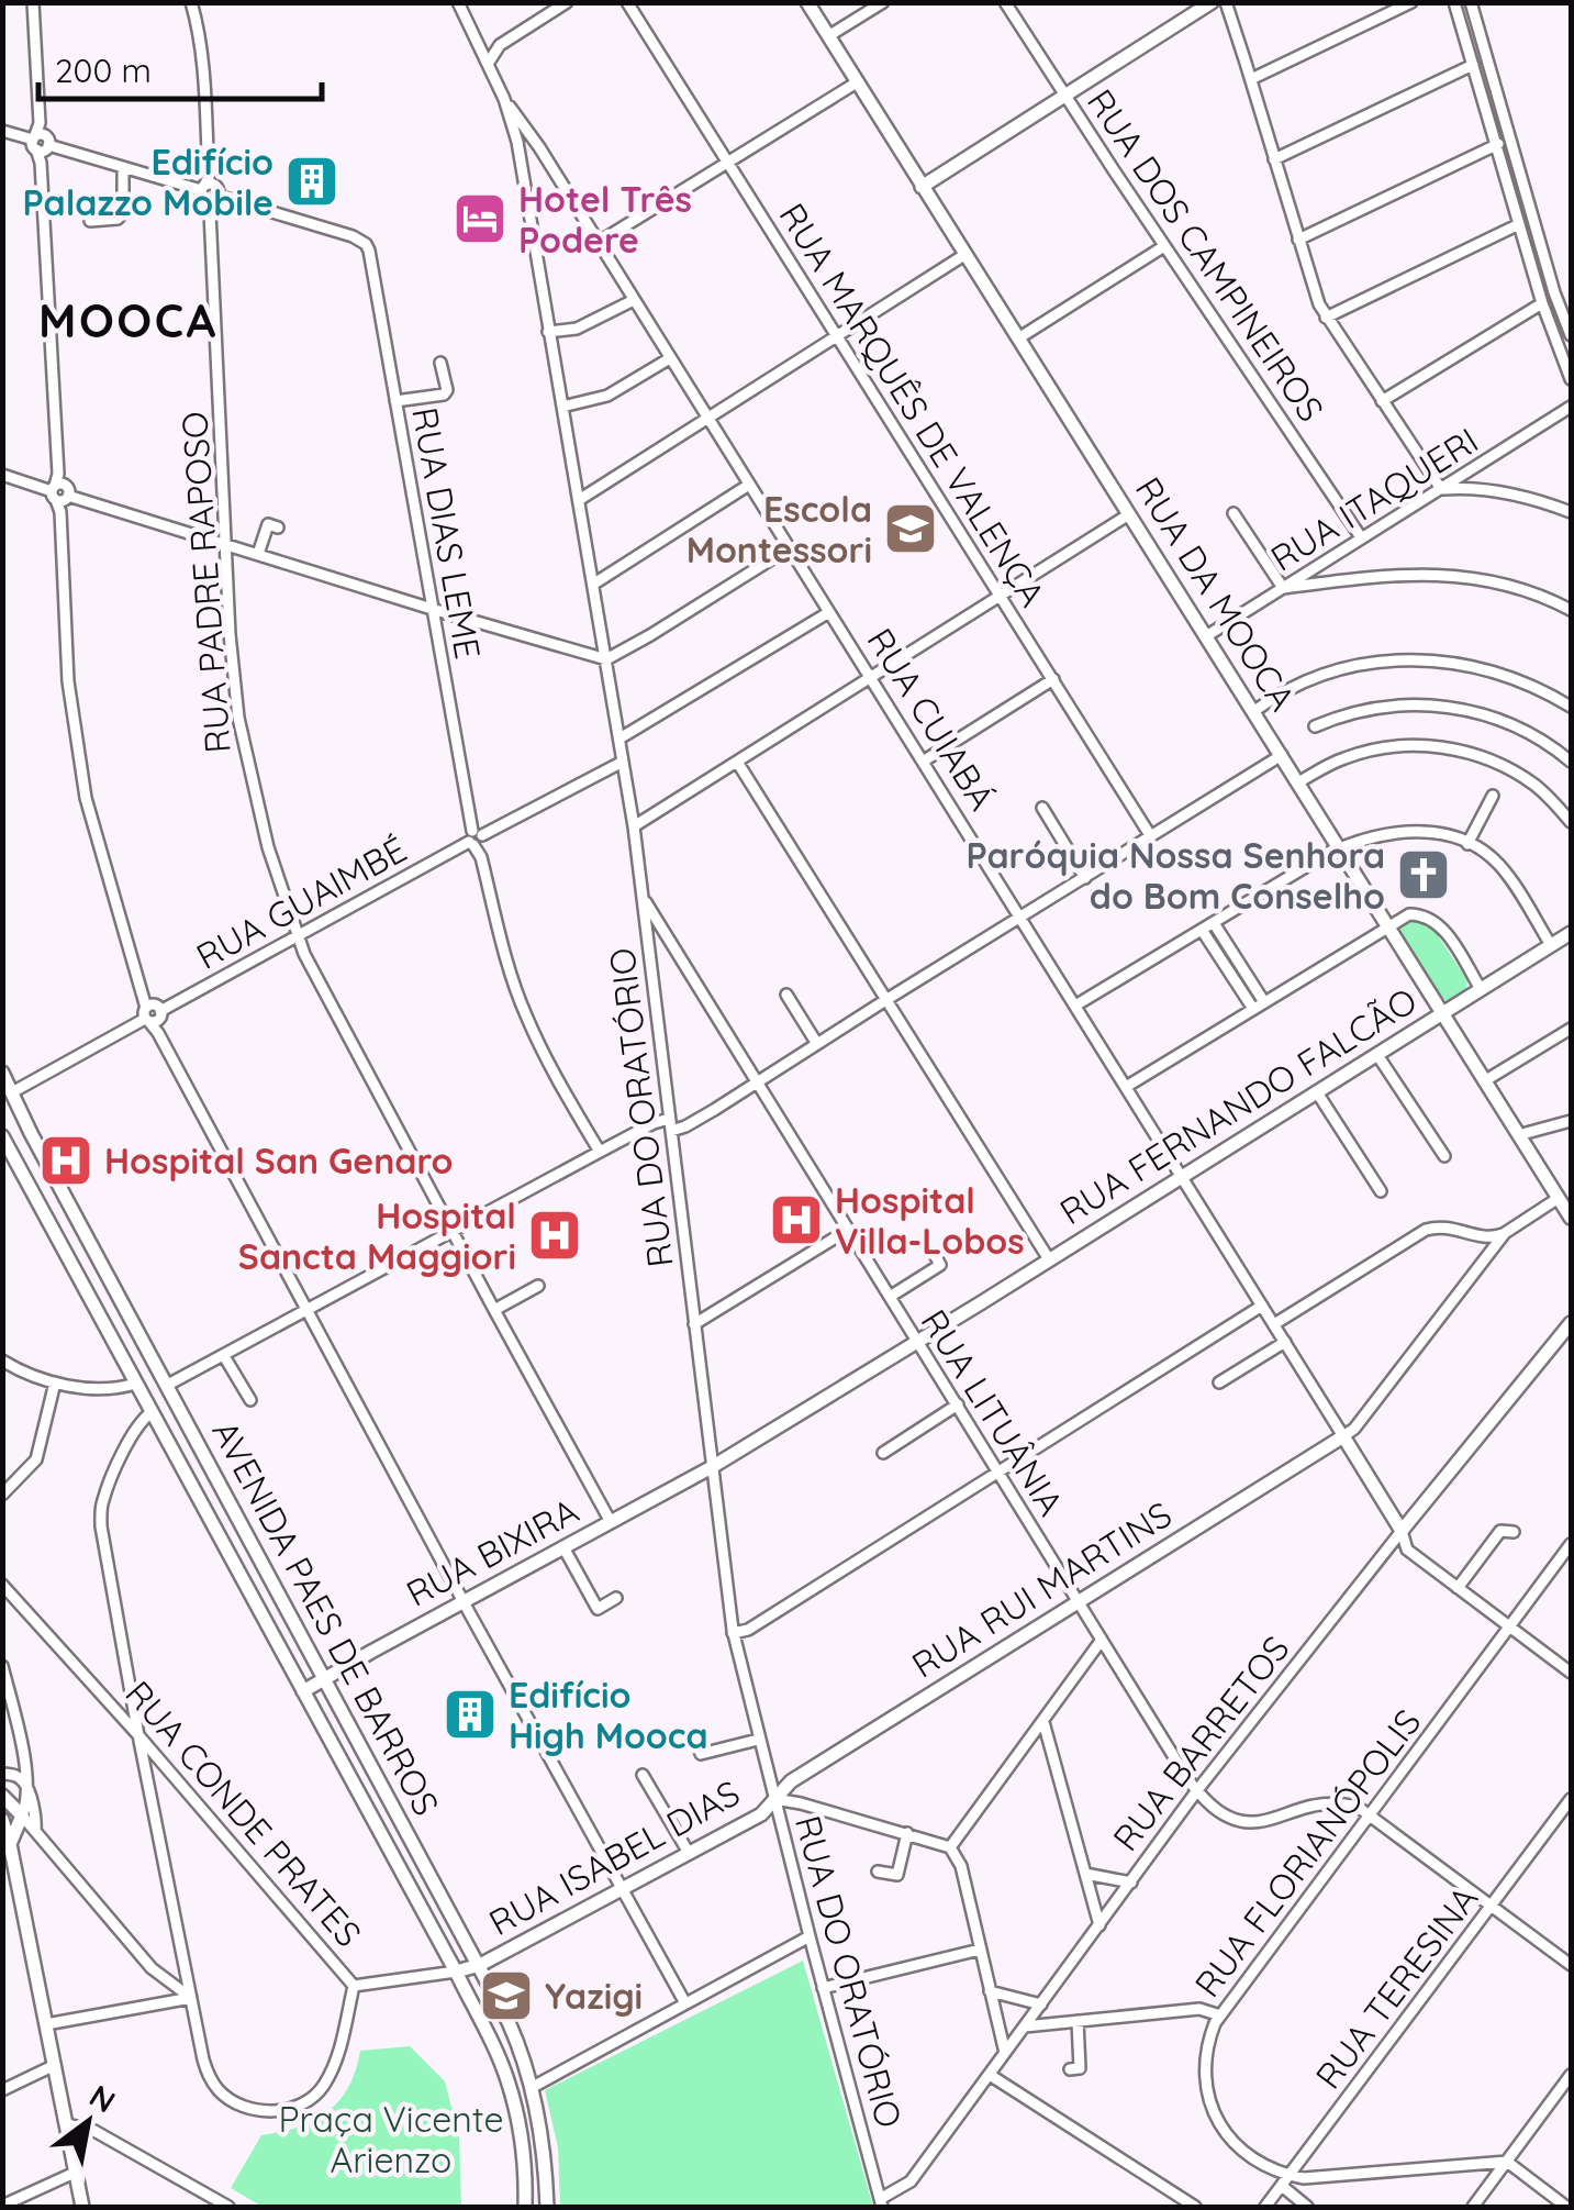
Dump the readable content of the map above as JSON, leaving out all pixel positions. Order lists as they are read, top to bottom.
{
  "streets": {
    "main road": [
      "RUA DA MOOCA",
      "RUA CUIABÁ",
      "RUA FERNANDO FALCÃO",
      "RUA BIXIRA",
      "RUA RUI MARTINS",
      "AVENIDA PAES DE BARROS",
      "RUA BARRETOS",
      "RUA CONDE PRATES",
      "RUA ISABEL DIAS"
    ],
    "street": [
      "RUA DOS CAMPINEIROS",
      "RUA MARQUÊS DE VALENÇA",
      "RUA ITAQUERI",
      "RUA DIAS LEME",
      "RUA PADRE RAPOSO",
      "RUA GUAIMBÉ",
      "RUA DO ORATÓRIO",
      "RUA LITUÂNIA",
      "RUA FLORIANÓPOLIS",
      "RUA TERESINA"
    ]
  },
  "crossings": [
    ["RUA DOS CAMPINEIROS", "RUA ITAQUERI"],
    ["RUA ITAQUERI", "RUA DA MOOCA"],
    ["RUA DIAS LEME", "RUA PADRE RAPOSO"],
    ["RUA DIAS LEME", "RUA GUAIMBÉ"],
    ["RUA PADRE RAPOSO", "RUA GUAIMBÉ"],
    ["RUA PADRE RAPOSO", "RUA BIXIRA"],
    ["RUA DA MOOCA", "RUA FERNANDO FALCÃO"],
    ["RUA CUIABÁ", "RUA FERNANDO FALCÃO"],
    ["RUA CUIABÁ", "RUA DO ORATÓRIO"],
    ["RUA CUIABÁ", "RUA RUI MARTINS"],
    ["RUA CUIABÁ", "RUA BARRETOS"],
    ["RUA GUAIMBÉ", "RUA DO ORATÓRIO"],
    ["RUA GUAIMBÉ", "AVENIDA PAES DE BARROS"],
    ["RUA FERNANDO FALCÃO", "RUA DO ORATÓRIO"],
    ["RUA FERNANDO FALCÃO", "RUA LITUÂNIA"],
    ["RUA FERNANDO FALCÃO", "RUA BIXIRA"],
    ["RUA DO ORATÓRIO", "RUA LITUÂNIA"],
    ["RUA DO ORATÓRIO", "RUA BIXIRA"],
    ["RUA DO ORATÓRIO", "RUA RUI MARTINS"],
    ["RUA DO ORATÓRIO", "RUA BARRETOS"],
    ["RUA DO ORATÓRIO", "RUA ISABEL DIAS"],
    ["RUA LITUÂNIA", "RUA RUI MARTINS"],
    ["RUA LITUÂNIA", "RUA BARRETOS"],
    ["RUA BIXIRA", "AVENIDA PAES DE BARROS"],
    ["RUA RUI MARTINS", "RUA ISABEL DIAS"],
    ["AVENIDA PAES DE BARROS", "RUA CONDE PRATES"],
    ["AVENIDA PAES DE BARROS", "RUA ISABEL DIAS"],
    ["RUA CONDE PRATES", "RUA ISABEL DIAS"],
    ["RUA FLORIANÓPOLIS", "RUA TERESINA"]
  ],
  "districts": ["MOOCA"],
  "parks": ["Praça Vicente Arienzo"],
  "places": {
    "building": ["Edifício Palazzo Mobile", "Edifício High Mooca"],
    "hotel": ["Hotel Três Podere"],
    "school or university": ["Escola Montessori", "Yazigi"],
    "church": ["Paróquia Nossa Senhora do Bom Conselho"],
    "hospital": ["Hospital San Genaro", "Hospital Villa-Lobos", "Hospital Sancta Maggiori"]
  },
  "scale_bar": "200 m",
  "north": "top right"
}
